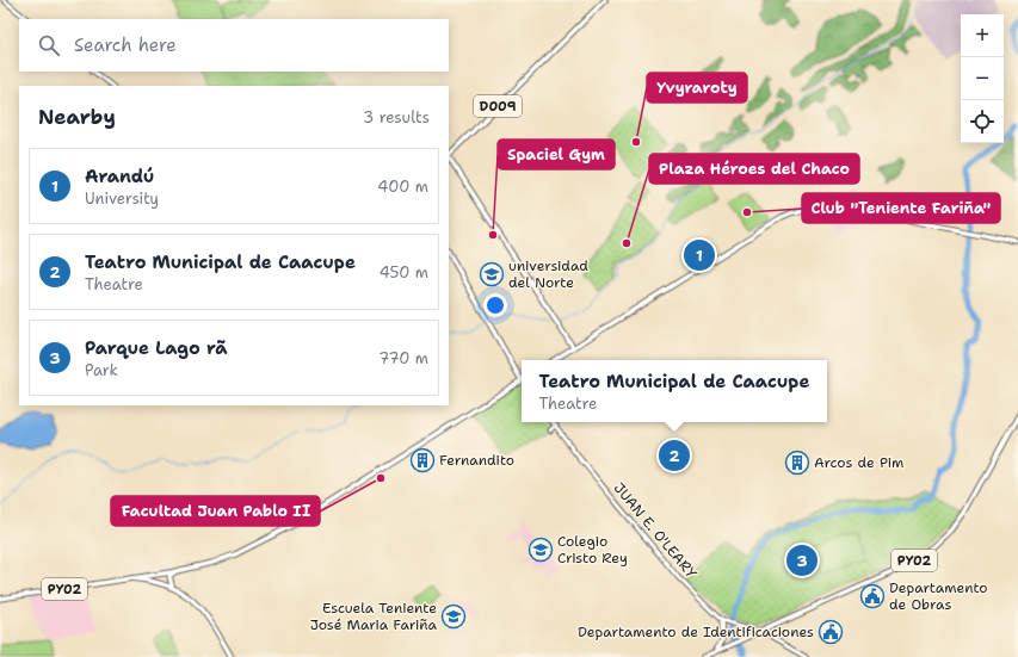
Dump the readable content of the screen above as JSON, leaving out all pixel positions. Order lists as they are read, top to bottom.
{
  "streets": {
    "main road": ["D009", "PY02"],
    "street": ["JUAN E. O'LEARY"]
  },
  "crossings": [
    ["JUAN E. O'LEARY", "PY02"]
  ],
  "places": {
    "other": [
      "Yvyraroty",
      "Club \"Teniente Fariña\"",
      "Spaciel Gym",
      "Plaza Héroes del Chaco",
      "Facultad Juan Pablo II"
    ],
    "school or university": ["universidad del Norte", "Colegio Cristo Rey", "Escuela Teniente José Maria Fariña"],
    "building": ["Fernandito", "Arcos de Pim"],
    "public building": ["Departamento de Obras", "Departamento de Identificaciones"]
  },
  "page": {
    "map_buttons": ["+", "−"],
    "search": "Search here",
    "heading": ["Nearby", "3 results"],
    "list": [
      {
        "mark": "1",
        "name": "Arandú",
        "note": "University",
        "value": "400 m"
      },
      {
        "mark": "2",
        "name": "Teatro Municipal de Caacupe",
        "note": "Theatre",
        "value": "450 m"
      },
      {
        "mark": "3",
        "name": "Parque Lago rã",
        "note": "Park",
        "value": "770 m"
      }
    ],
    "pins": ["1", "2", "3"],
    "popup": ["Teatro Municipal de Caacupe", "Theatre"]
  }
}
